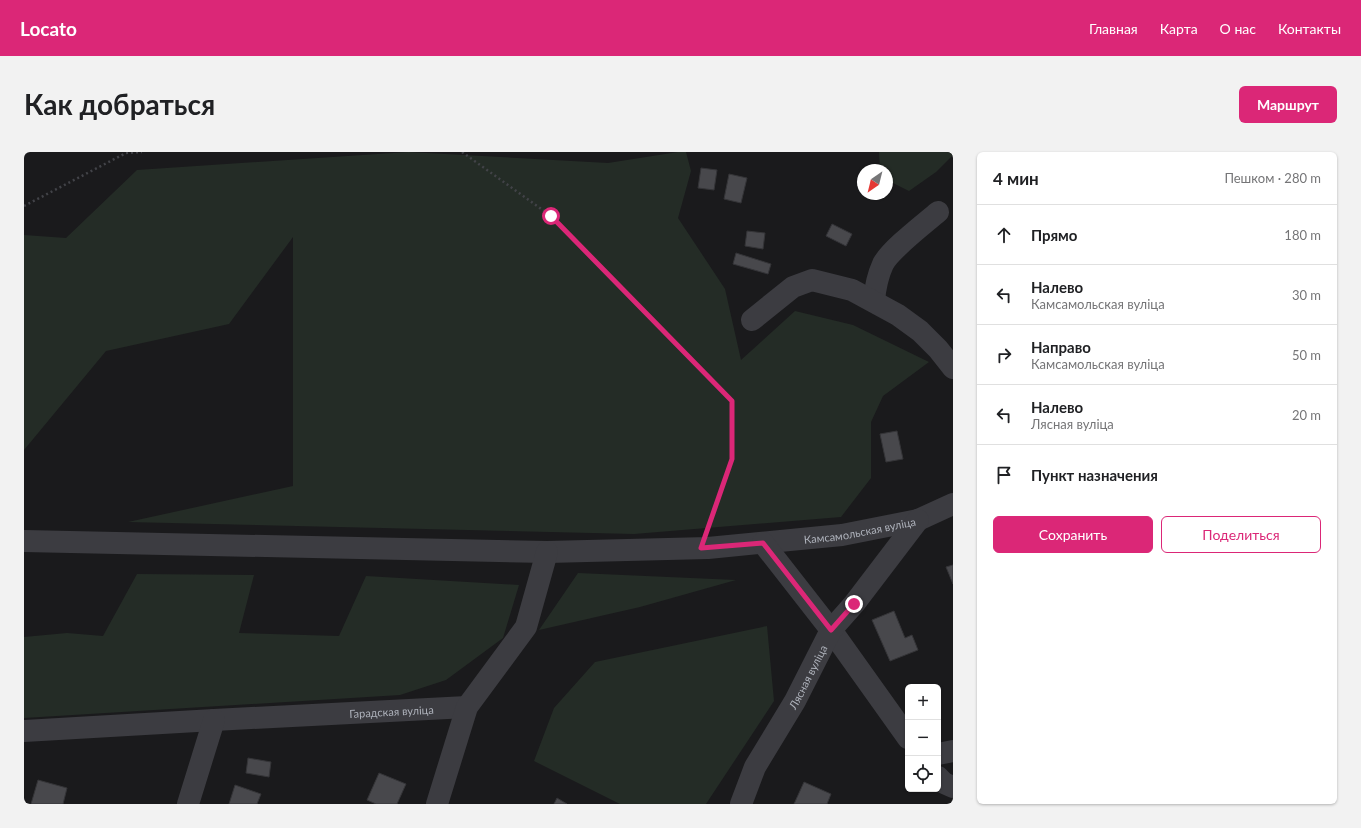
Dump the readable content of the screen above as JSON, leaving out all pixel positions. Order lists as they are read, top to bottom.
{
  "streets": {
    "street": ["Камсамольская вуліца", "Лясная вуліца", "Гарадская вуліца"]
  },
  "crossings": [
    ["Камсамольская вуліца", "Лясная вуліца"]
  ],
  "north": "bottom left",
  "page": {
    "header": "Locato",
    "nav": [
      "Главная",
      "Карта",
      "О нас",
      "Контакты"
    ],
    "buttons": [
      "Маршрут",
      ["Сохранить", "Поделиться"]
    ],
    "title": "Как добраться",
    "heading": ["4 мин", "Пешком · 280 m"],
    "list": [
      ["Прямо", "180 m"],
      ["Налево", "Камсамольская вуліца", "30 m"],
      ["Направо", "Камсамольская вуліца", "50 m"],
      ["Налево", "Лясная вуліца", "20 m"],
      "Пункт назначения"
    ],
    "map_buttons": ["+", "−"]
  }
}
